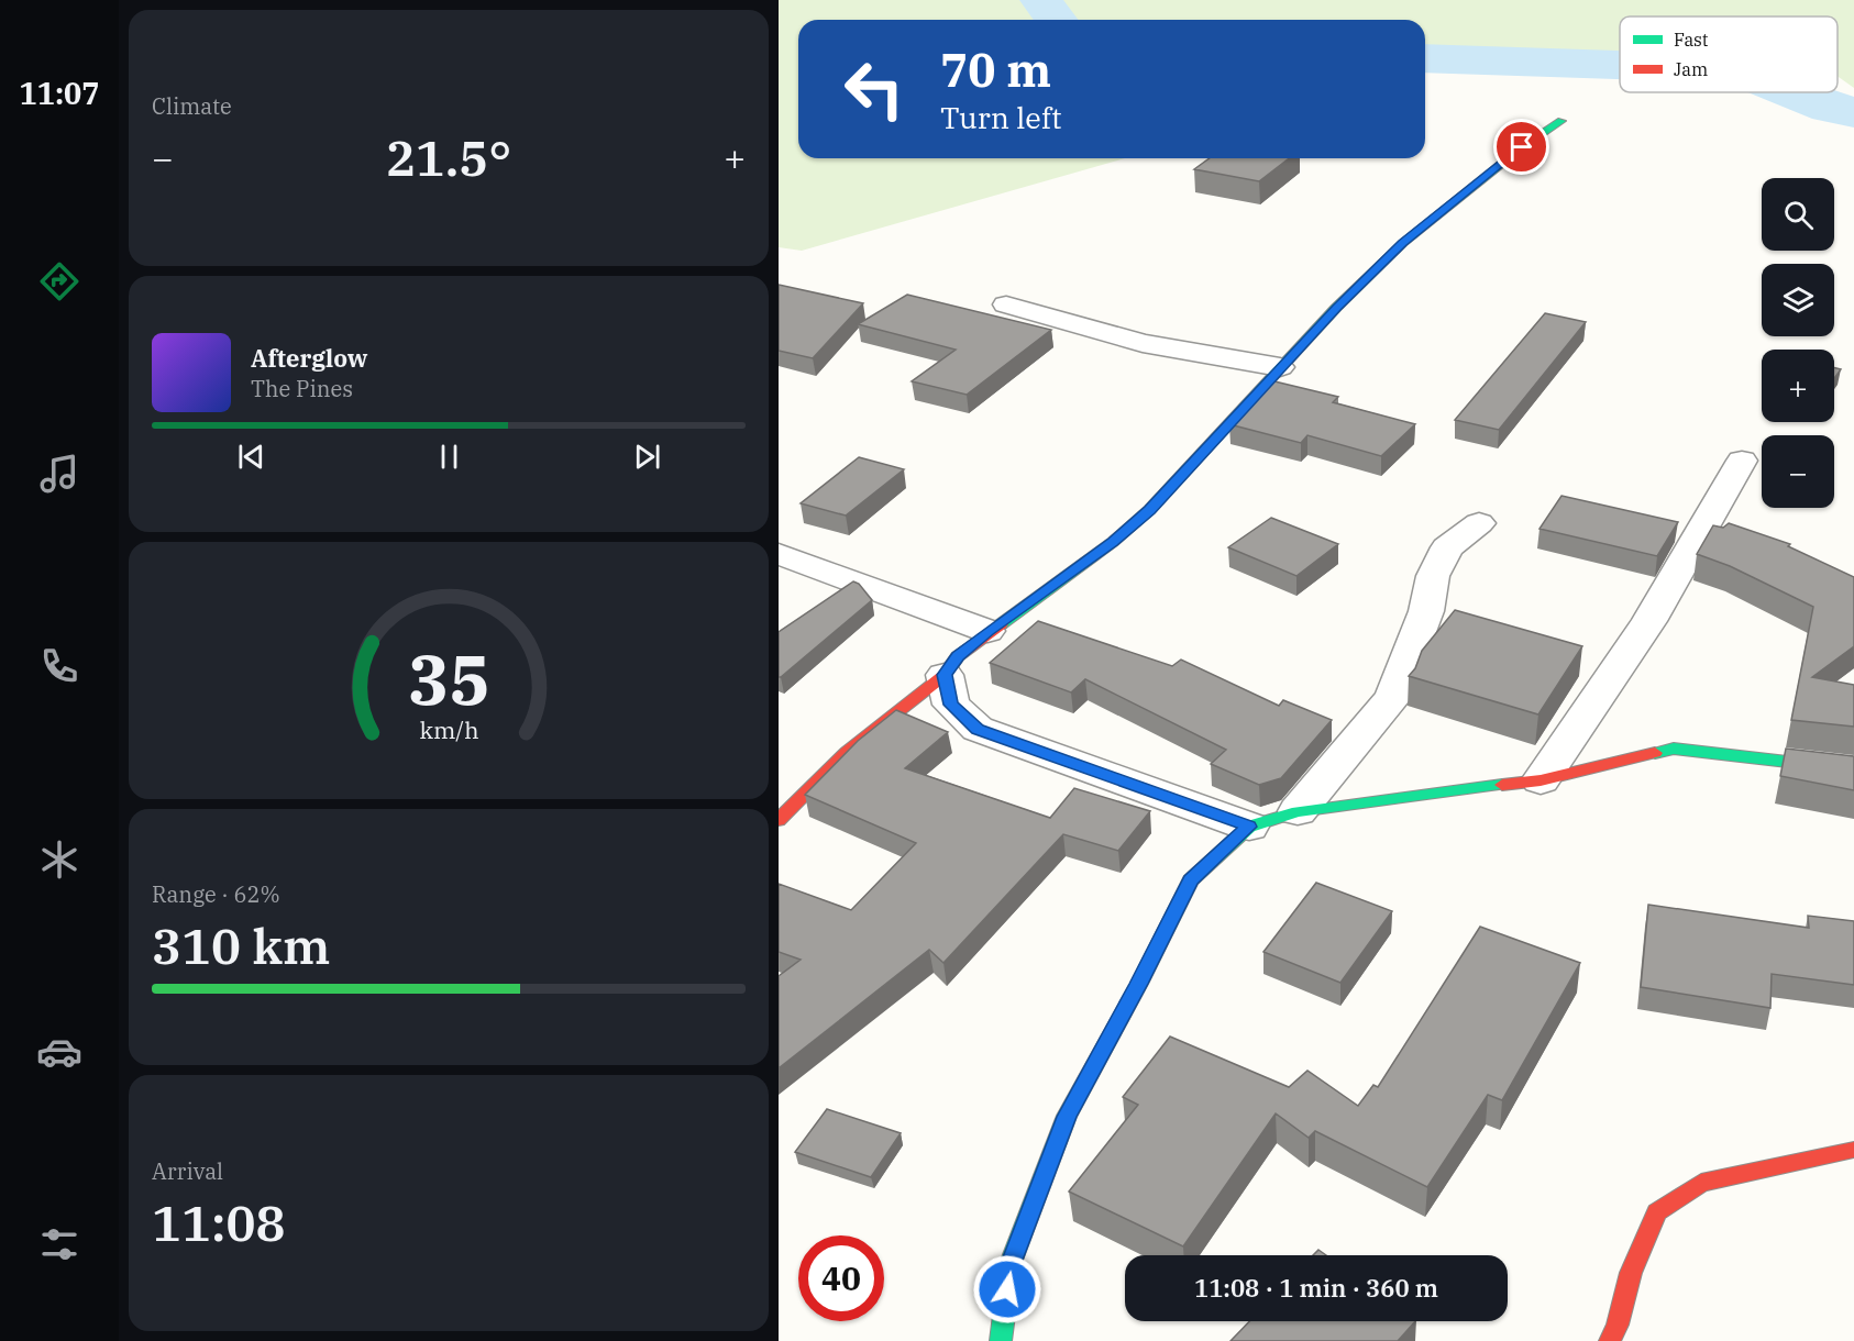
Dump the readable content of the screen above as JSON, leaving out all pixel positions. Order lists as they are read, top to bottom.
{
  "legend": ["Fast", "Jam"],
  "page": {
    "tabs": "11:07",
    "tile": [
      "Climate",
      ["Range · 62%", "310 km"],
      ["Arrival", "11:08"]
    ],
    "turn": ["70 m", "Turn left"],
    "heat": ["−", "21.5°", "+"],
    "map_buttons": ["+", "−"],
    "song": ["Afterglow", "The Pines"],
    "limit": "40",
    "trip": "11:08 · 1 min · 360 m",
    "gauge": ["35", "km/h"]
  }
}
